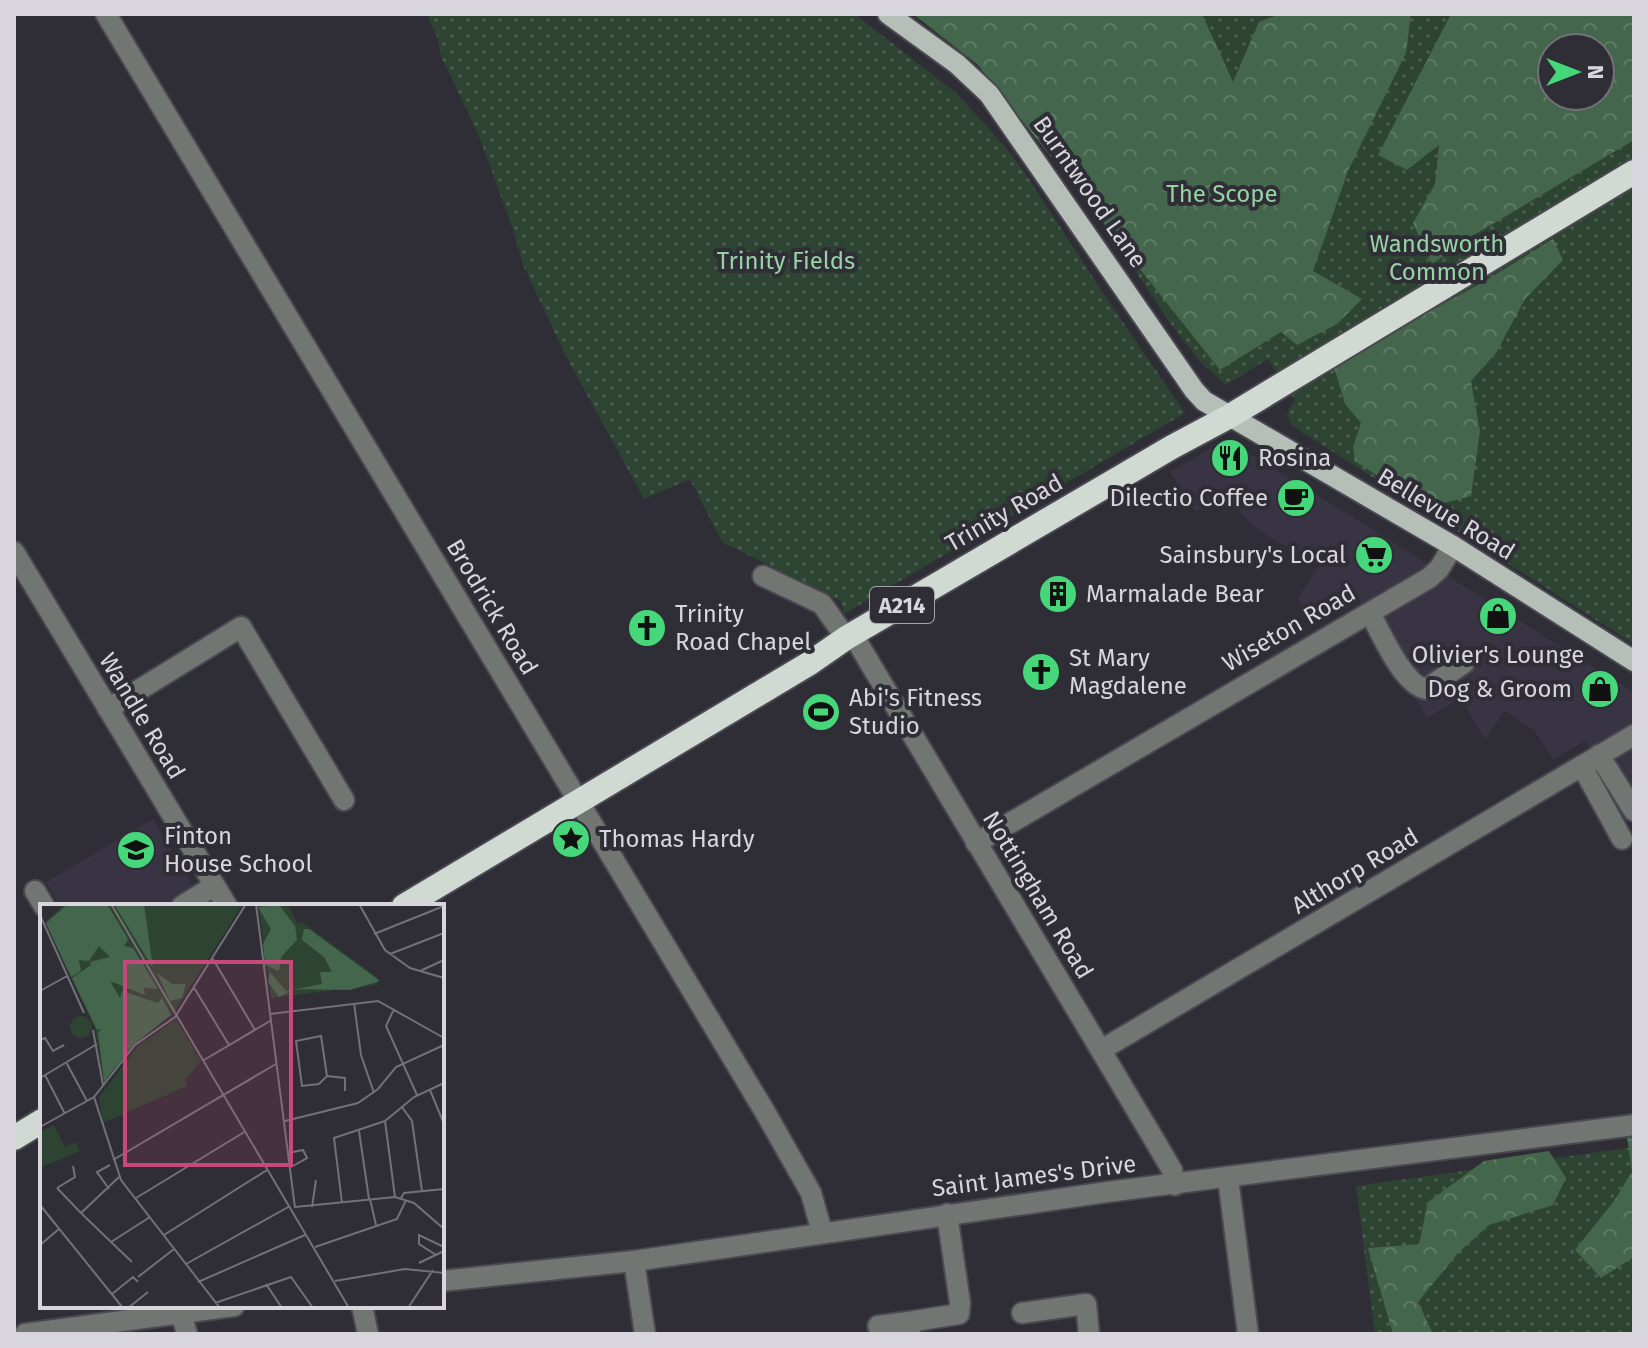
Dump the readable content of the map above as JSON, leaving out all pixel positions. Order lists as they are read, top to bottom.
{
  "streets": {
    "highway": ["Trinity Road", "A214"],
    "main road": ["Burntwood Lane", "Bellevue Road"],
    "street": [
      "Brodrick Road",
      "Wiseton Road",
      "Wandle Road",
      "Althorp Road",
      "Nottingham Road",
      "Saint James's Drive"
    ]
  },
  "crossings": [
    ["Burntwood Lane", "Trinity Road"],
    ["Burntwood Lane", "Bellevue Road"],
    ["Trinity Road", "Bellevue Road"],
    ["Trinity Road", "Brodrick Road"],
    ["Trinity Road", "Nottingham Road"],
    ["Bellevue Road", "Wiseton Road"],
    ["Brodrick Road", "Saint James's Drive"],
    ["Wiseton Road", "Nottingham Road"],
    ["Althorp Road", "Nottingham Road"],
    ["Nottingham Road", "Saint James's Drive"]
  ],
  "parks": ["The Scope", "Wandsworth Common", "Trinity Fields"],
  "places": {
    "restaurant": ["Rosina"],
    "cafe": ["Dilectio Coffee"],
    "supermarket": ["Sainsbury's Local"],
    "building": ["Marmalade Bear"],
    "shop": ["Olivier's Lounge", "Dog & Groom"],
    "church": ["Trinity Road Chapel", "St Mary Magdalene"],
    "sports": ["Abi's Fitness Studio"],
    "place": ["Thomas Hardy"],
    "school or university": ["Finton House School"]
  },
  "north": "right"
}
